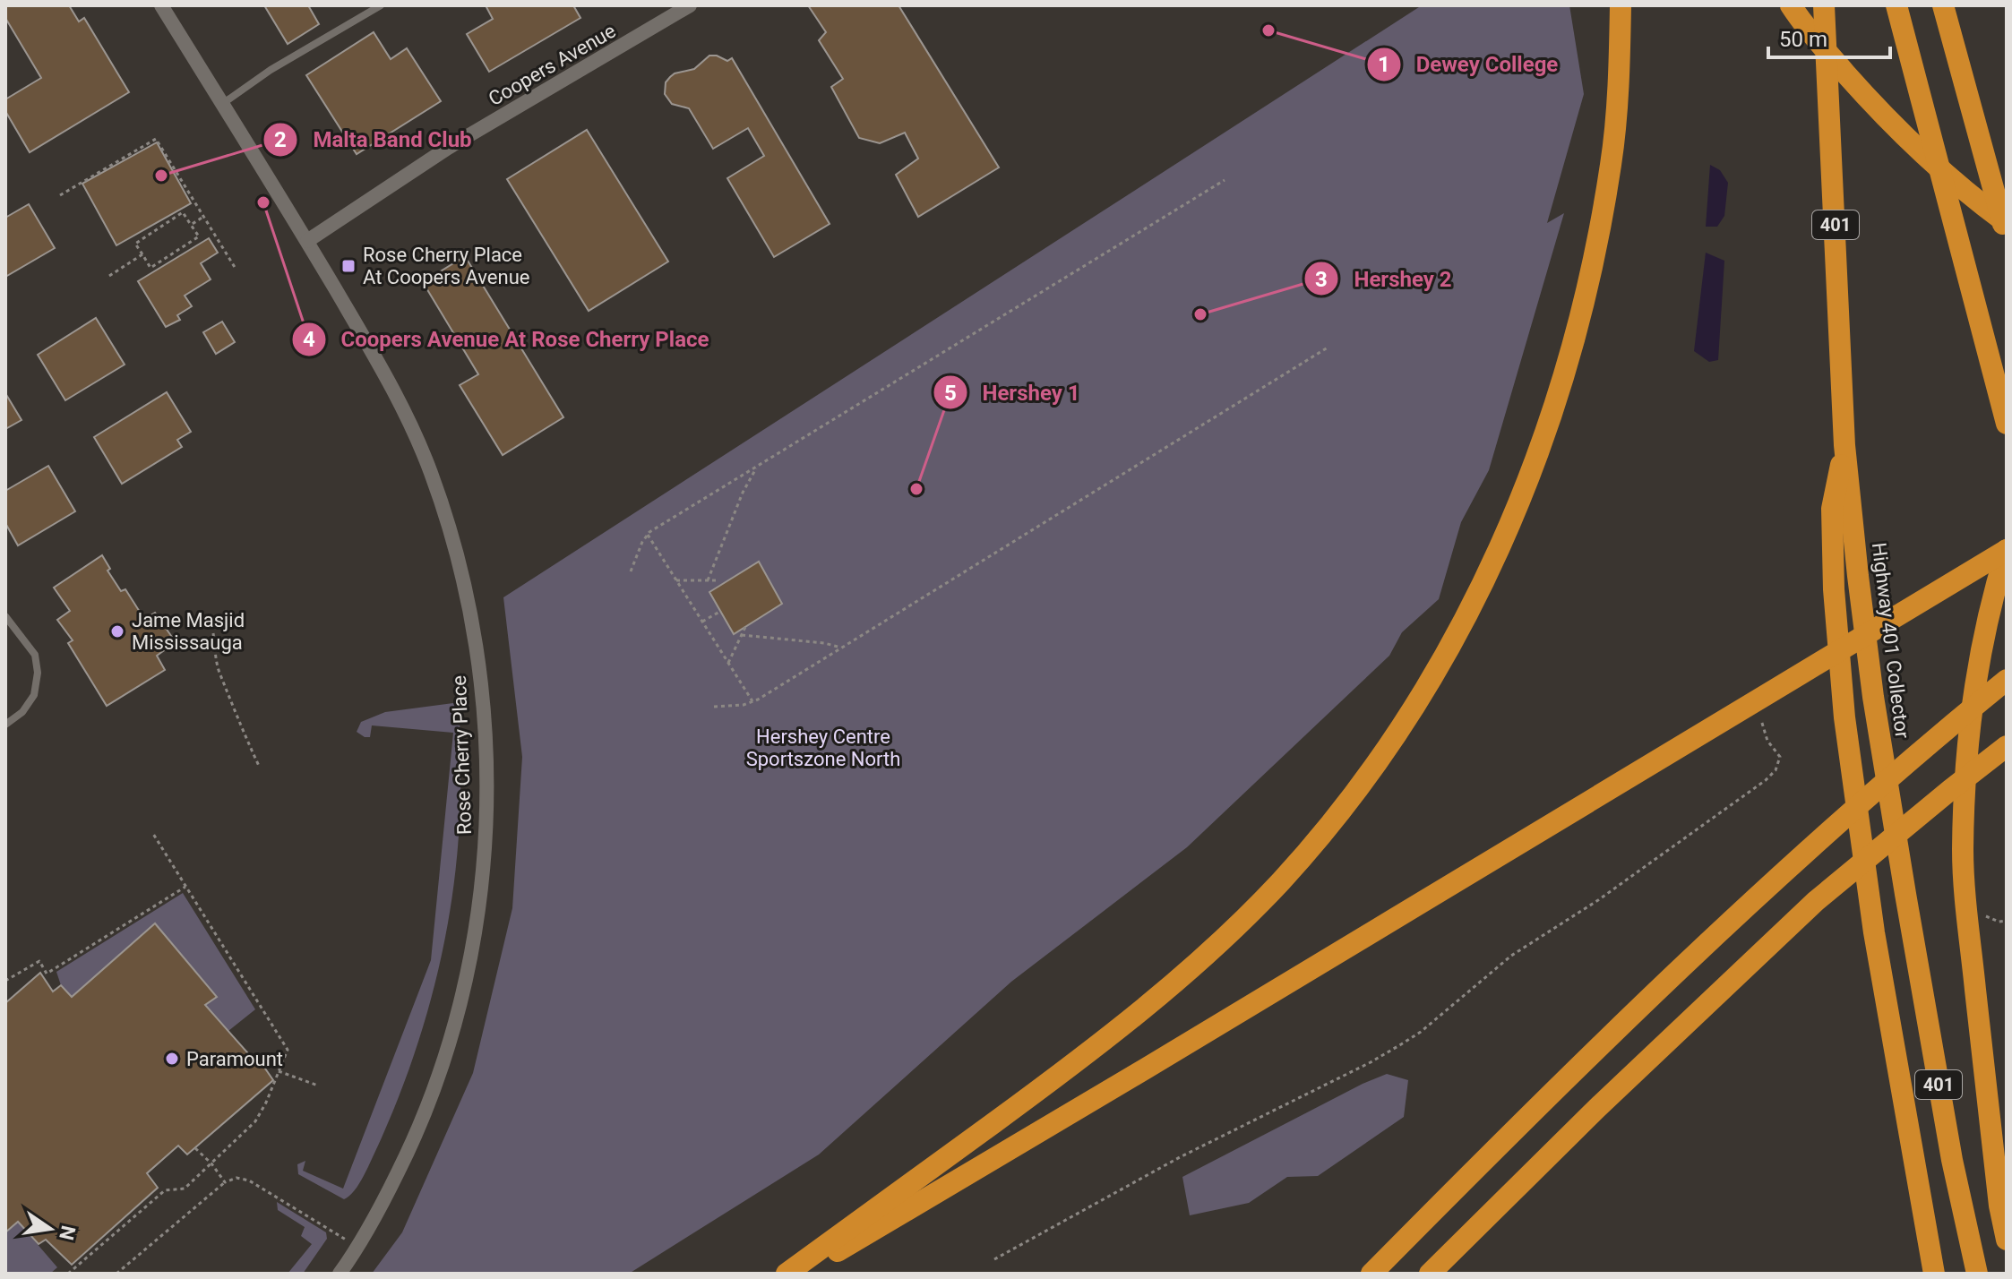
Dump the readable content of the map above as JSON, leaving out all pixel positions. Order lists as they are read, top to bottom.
{
  "streets": {
    "highway": ["401", "Highway 401 Collector"],
    "street": ["Coopers Avenue", "Rose Cherry Place"]
  },
  "crossings": [
    ["Coopers Avenue", "Rose Cherry Place"]
  ],
  "parks": ["Hershey Centre Sportszone North"],
  "places": {
    "other": [
      "Dewey College",
      "Malta Band Club",
      "Coopers Avenue At Rose Cherry Place",
      "Hershey 2",
      "Hershey 1",
      "Jame Masjid Mississauga",
      "Paramount"
    ],
    "transit": ["Rose Cherry Place At Coopers Avenue"]
  },
  "scale_bar": "50 m",
  "north": "right"
}
